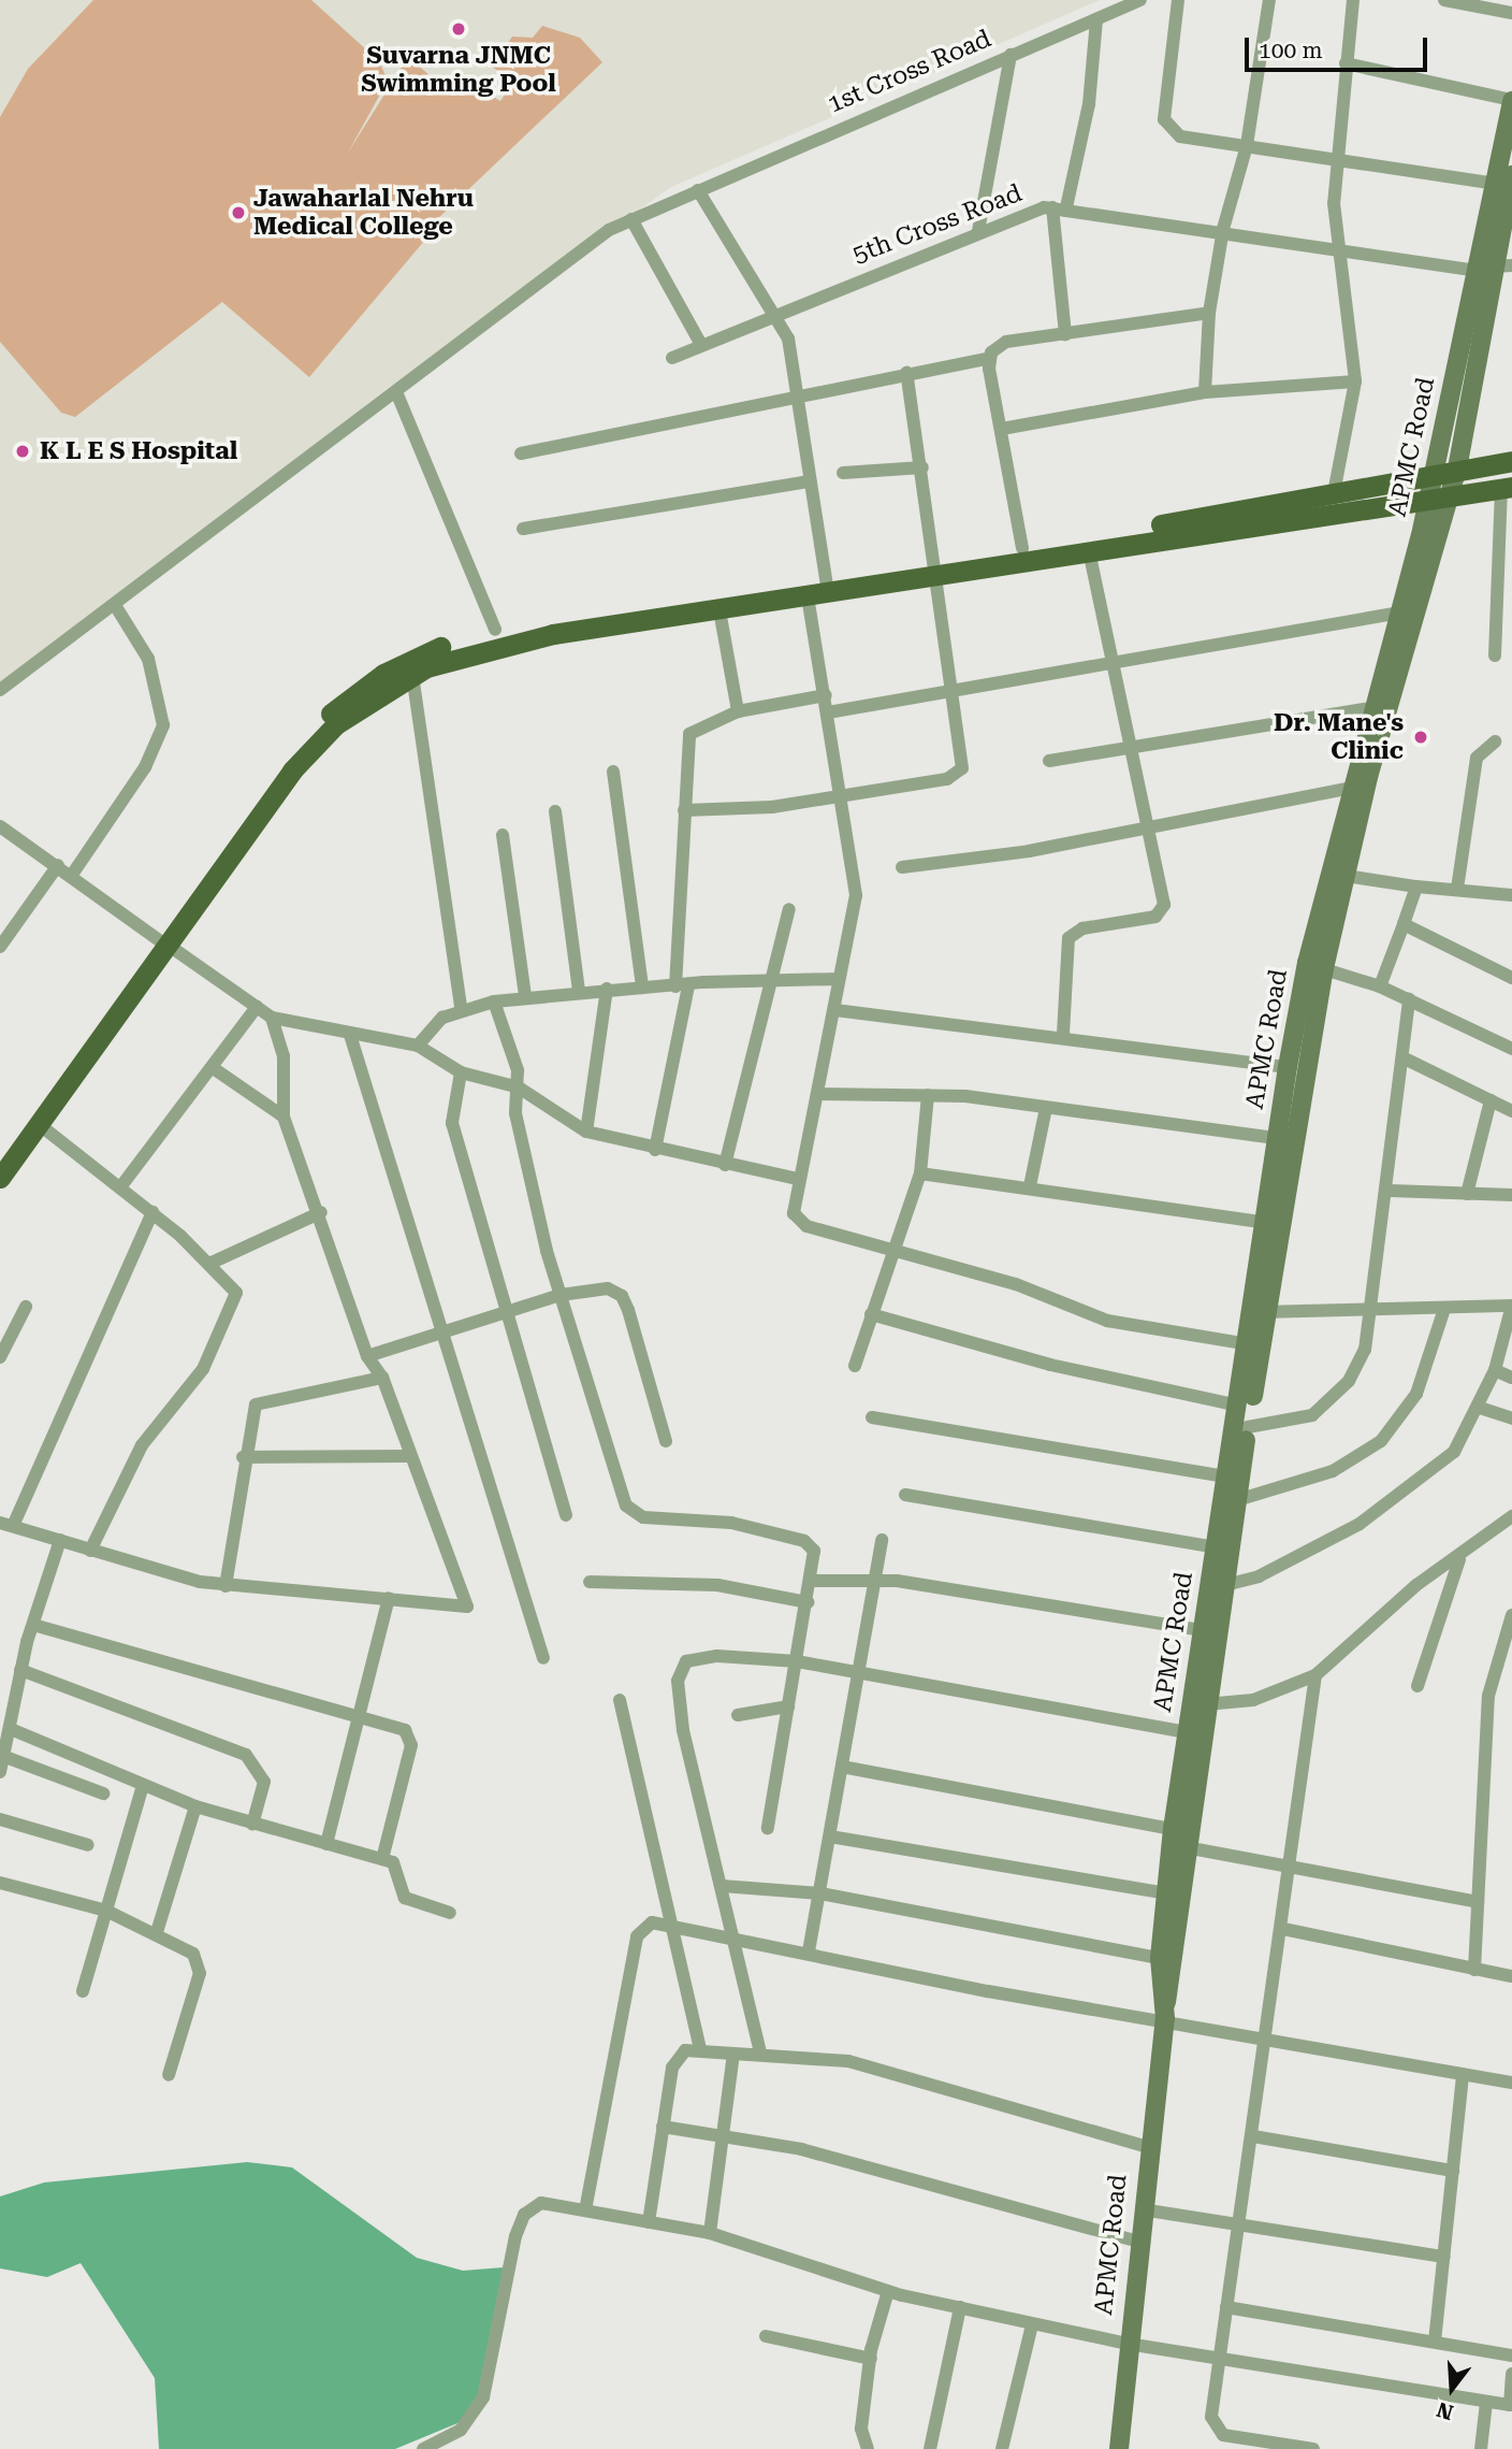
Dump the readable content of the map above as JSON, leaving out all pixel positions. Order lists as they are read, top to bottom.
{
  "streets": {
    "street": ["1st Cross Road", "5th Cross Road", "APMC Road"]
  },
  "crossings": [
    ["5th Cross Road", "APMC Road"]
  ],
  "places": [
    "Suvarna JNMC Swimming Pool",
    "Jawaharlal Nehru Medical College",
    "K L E S Hospital",
    "Dr. Mane's Clinic"
  ],
  "scale_bar": "100 m",
  "north": "bottom"
}
